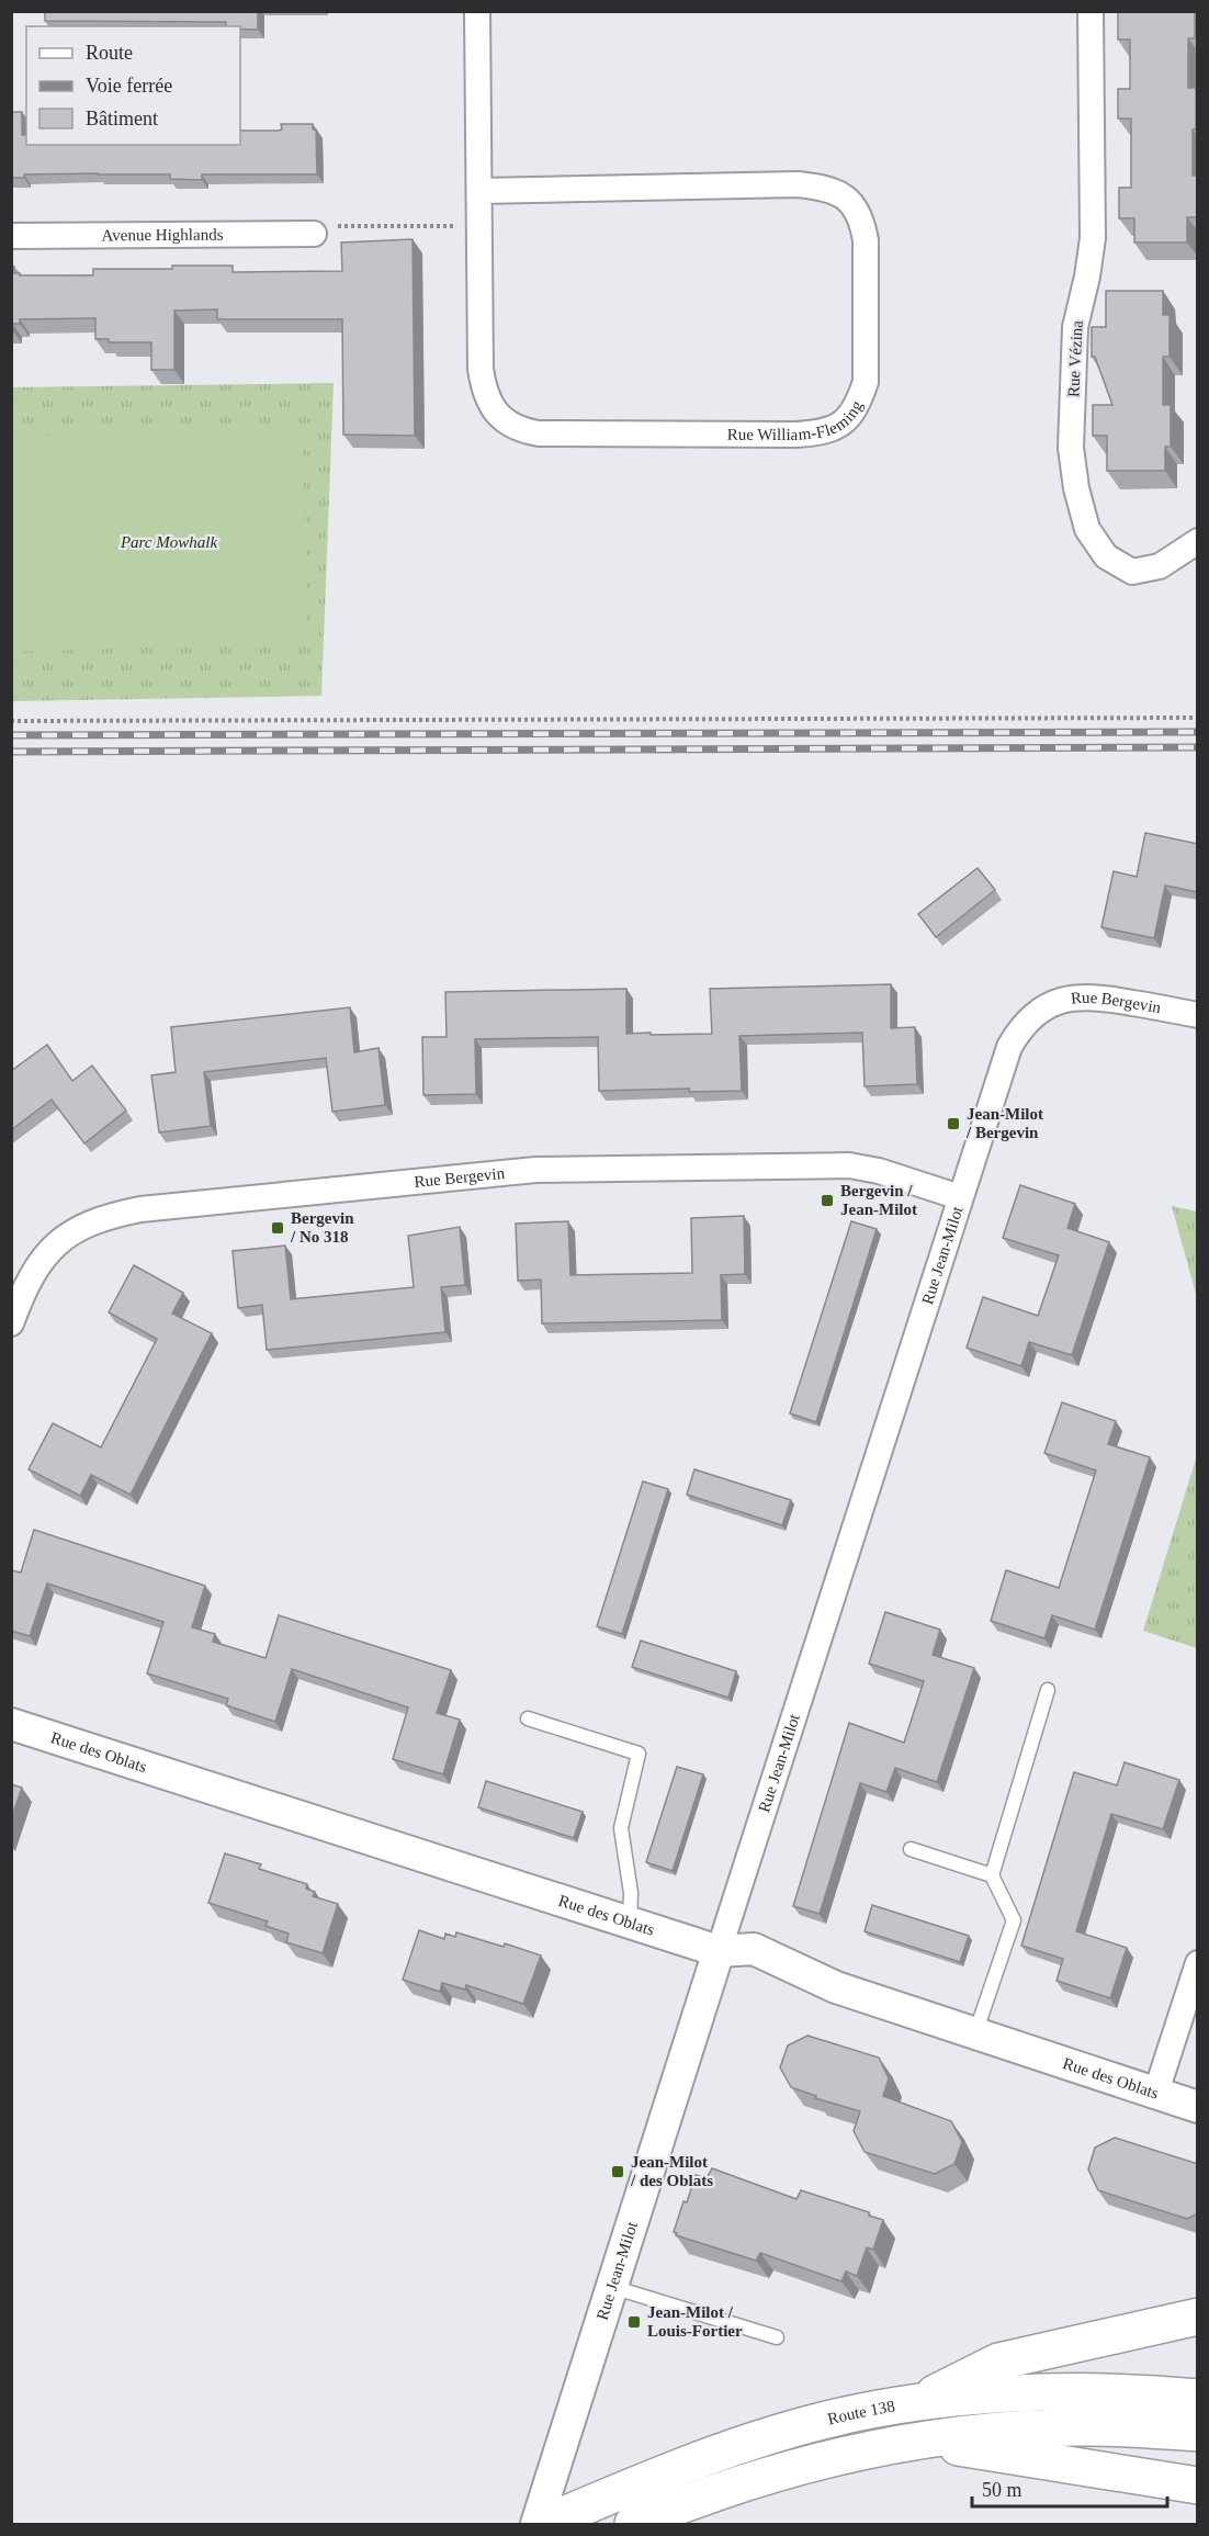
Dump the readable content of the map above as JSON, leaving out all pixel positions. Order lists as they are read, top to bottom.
{
  "streets": {
    "highway": ["Route 138"],
    "street": [
      "Avenue Highlands",
      "Rue Vézina",
      "Rue William-Fleming",
      "Rue Bergevin",
      "Rue Jean-Milot",
      "Rue des Oblats"
    ]
  },
  "crossings": [
    ["Rue Bergevin", "Rue Jean-Milot"],
    ["Rue Jean-Milot", "Rue des Oblats"],
    ["Rue Jean-Milot", "Route 138"]
  ],
  "parks": ["Parc Mowhalk"],
  "places": {
    "transit": [
      "Jean-Milot / Bergevin",
      "Bergevin / Jean-Milot",
      "Bergevin / No 318",
      "Jean-Milot / des Oblats",
      "Jean-Milot / Louis-Fortier"
    ]
  },
  "legend": ["Route", "Voie ferrée", "Bâtiment"],
  "scale_bar": "50 m"
}
